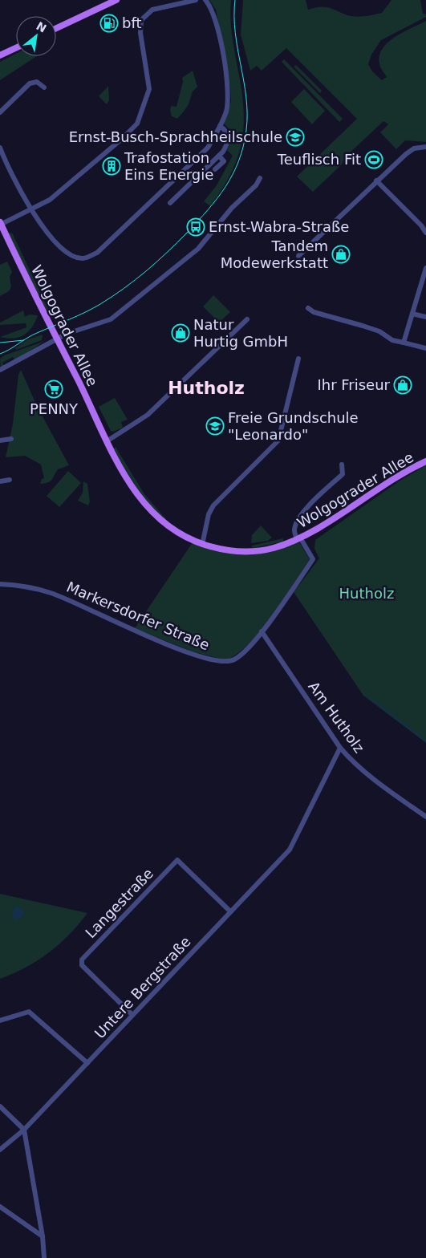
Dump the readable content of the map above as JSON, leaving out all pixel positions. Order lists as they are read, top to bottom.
{
  "streets": {
    "main road": ["Wolgograder Allee"],
    "street": [
      "Markersdorfer Straße",
      "Am Hutholz",
      "Langestraße",
      "Untere Bergstraße"
    ]
  },
  "crossings": [
    ["Wolgograder Allee", "Markersdorfer Straße"],
    ["Markersdorfer Straße", "Am Hutholz"],
    ["Am Hutholz", "Untere Bergstraße"],
    ["Langestraße", "Untere Bergstraße"]
  ],
  "districts": ["Hutholz"],
  "parks": ["Hutholz"],
  "places": {
    "fuel station": ["bft"],
    "school or university": ["Ernst-Busch-Sprachheilschule", "Freie Grundschule \"Leonardo\""],
    "sports": ["Teuflisch Fit"],
    "building": ["Trafostation Eins Energie"],
    "bus stop": ["Ernst-Wabra-Straße"],
    "shop": ["Tandem Modewerkstatt", "Natur Hurtig GmbH", "Ihr Friseur"],
    "supermarket": ["PENNY"]
  },
  "north": "top right"
}
